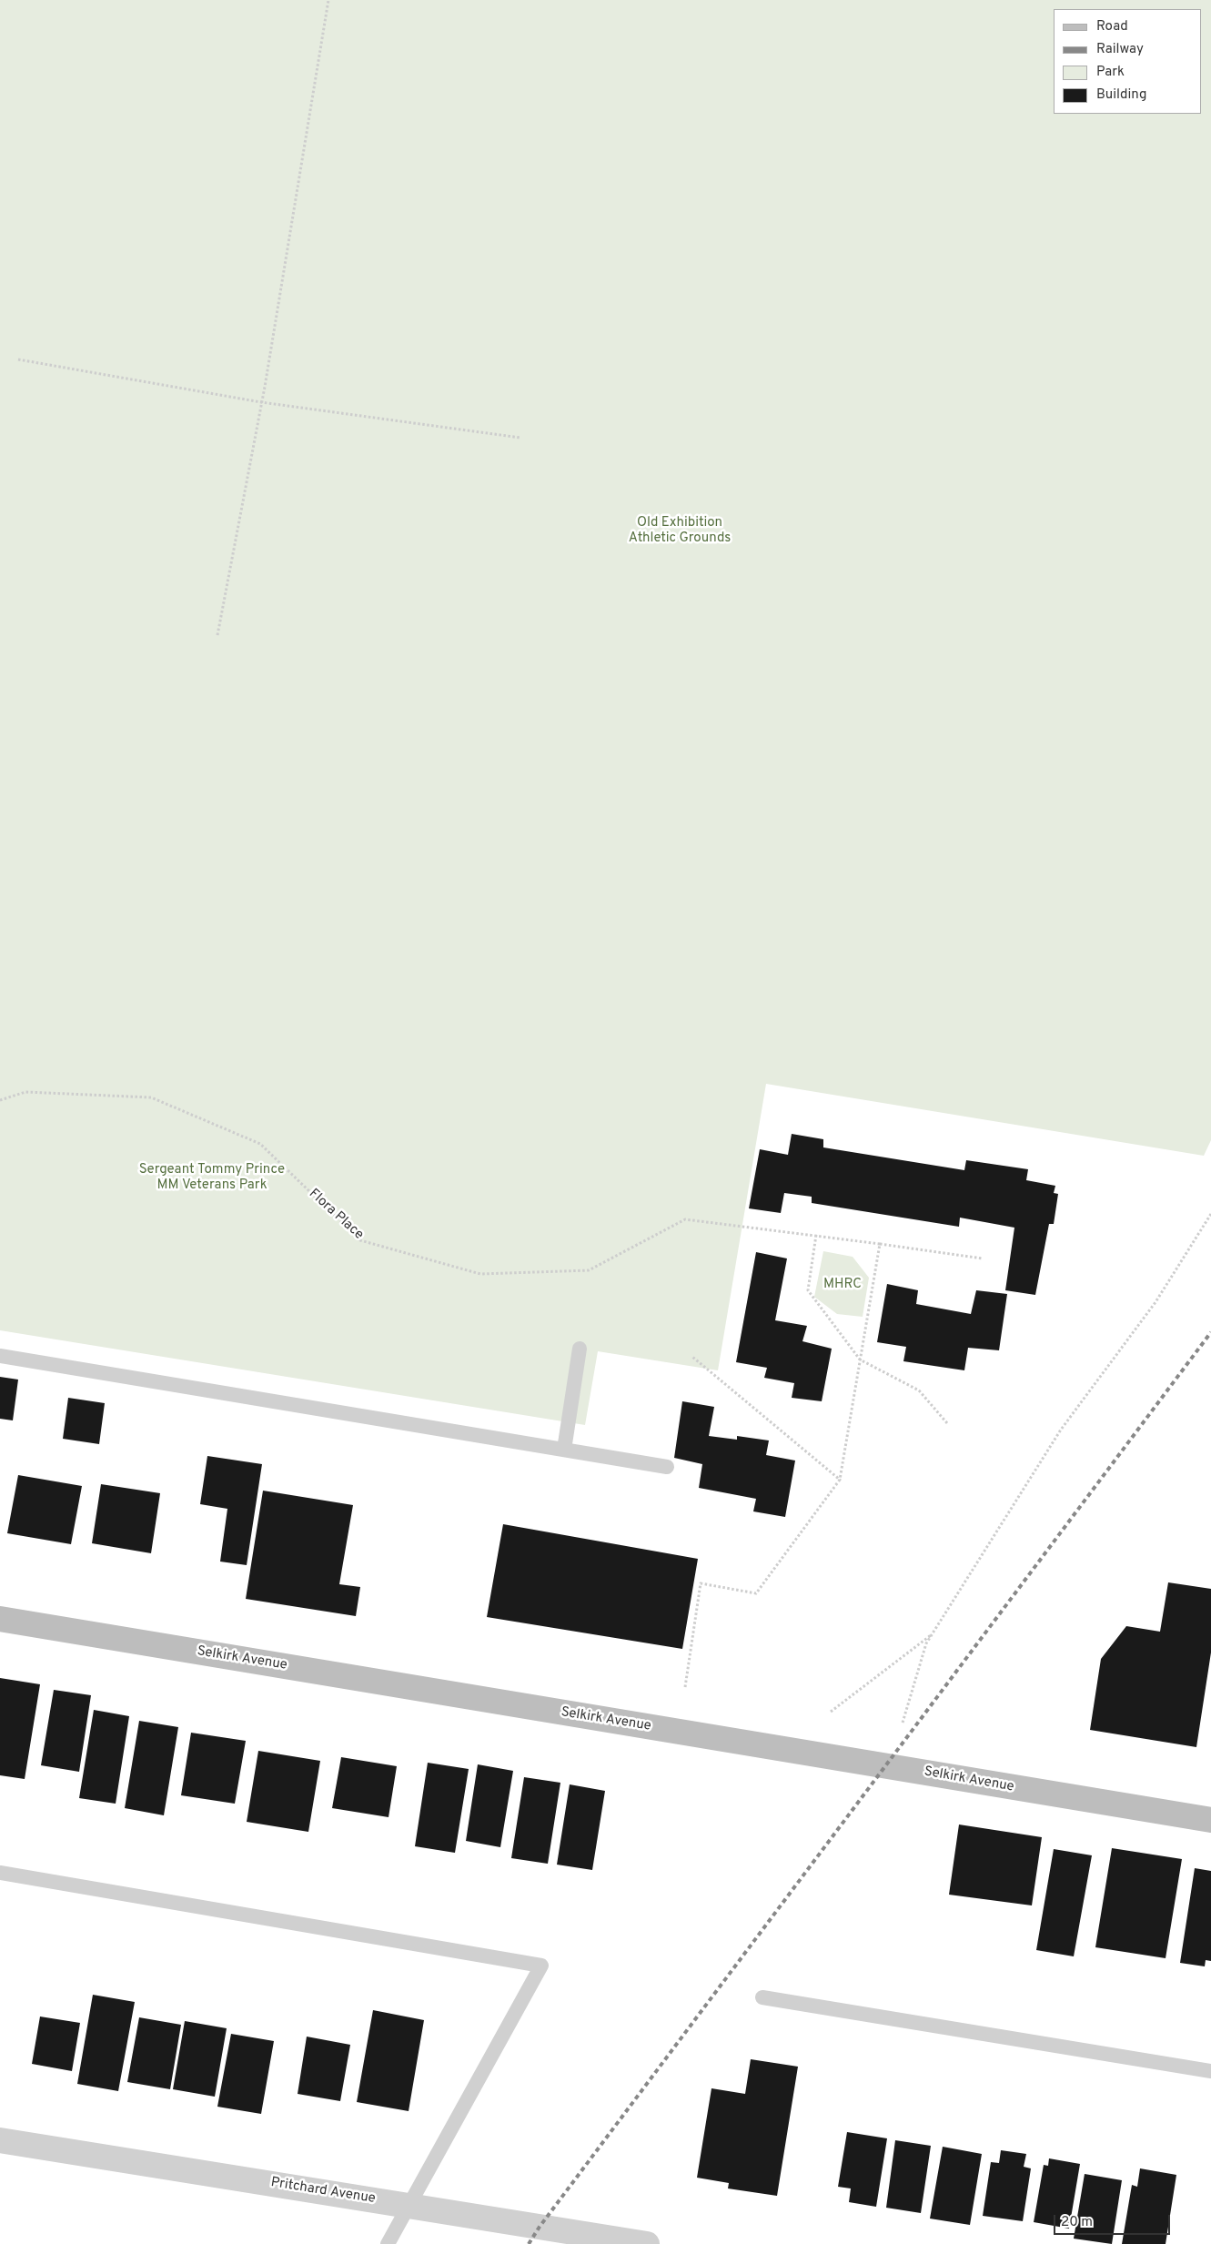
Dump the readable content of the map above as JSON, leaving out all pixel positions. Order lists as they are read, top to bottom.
{
  "streets": {
    "main road": ["Selkirk Avenue"],
    "street": ["Pritchard Avenue"],
    "path": ["Flora Place"]
  },
  "parks": ["Old Exhibition Athletic Grounds", "Sergeant Tommy Prince MM Veterans Park", "MHRC"],
  "legend": [
    "Road",
    "Railway",
    "Park",
    "Building"
  ],
  "scale_bar": "20 m"
}
